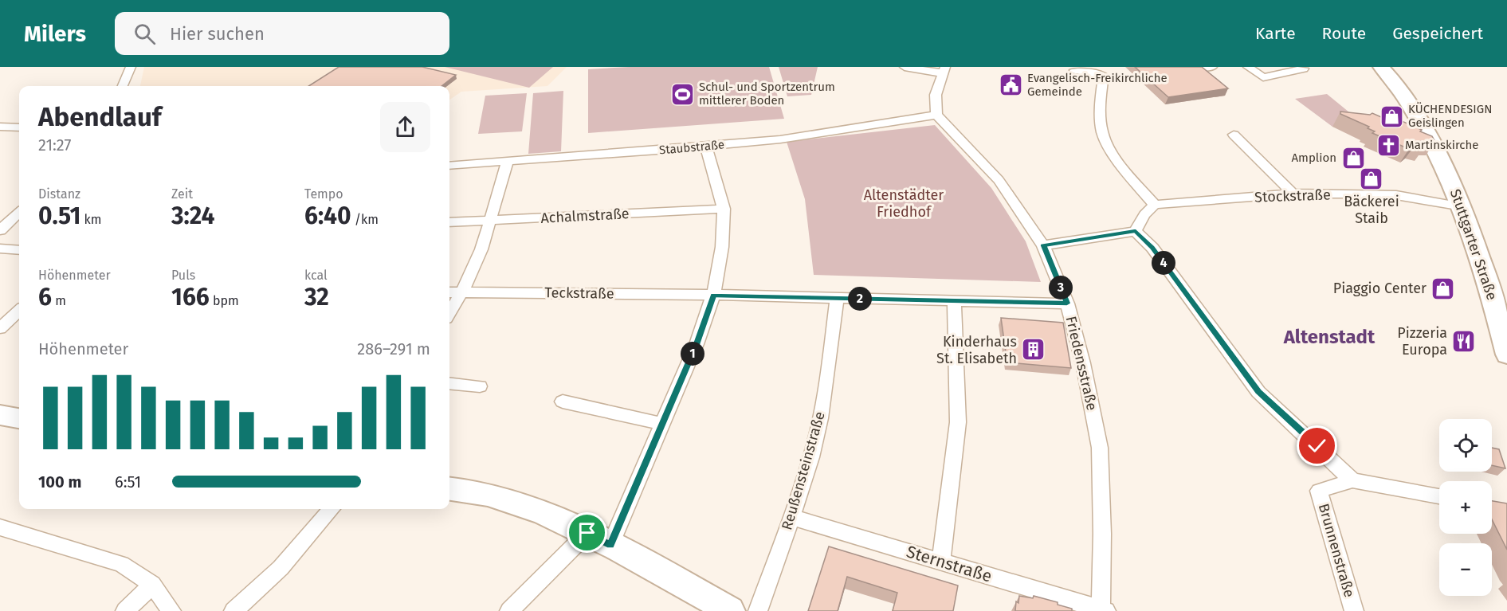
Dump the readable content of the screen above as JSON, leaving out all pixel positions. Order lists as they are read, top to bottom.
{
  "streets": {
    "main road": ["Stuttgarter Straße"],
    "street": [
      "Staubstraße",
      "Stockstraße",
      "Achalmstraße",
      "Teckstraße",
      "Friedensstraße",
      "Reußensteinstraße",
      "Brunnenstraße",
      "Sternstraße"
    ]
  },
  "crossings": [
    ["Staubstraße", "Friedensstraße"],
    ["Stockstraße", "Stuttgarter Straße"],
    ["Teckstraße", "Friedensstraße"],
    ["Teckstraße", "Reußensteinstraße"],
    ["Friedensstraße", "Sternstraße"],
    ["Reußensteinstraße", "Sternstraße"]
  ],
  "districts": ["Altenstadt"],
  "parks": ["Altenstädter Friedhof"],
  "places": {
    "public building": ["Evangelisch-Freikirchliche Gemeinde"],
    "sports": ["Schul- und Sportzentrum mittlerer Boden"],
    "shop": [
      "KÜCHENDESIGN Geislingen",
      "Amplion",
      "Bäckerei Staib",
      "Piaggio Center"
    ],
    "church": ["Martinskirche"],
    "restaurant": ["Pizzeria Europa"],
    "building": ["Kinderhaus St. Elisabeth"]
  },
  "page": {
    "header": "Milers",
    "search": "Hier suchen",
    "nav": ["Karte", "Route", "Gespeichert"],
    "heading": ["Abendlauf", "21:27"],
    "stats": [
      ["Distanz", "0.51 km"],
      ["Zeit", "3:24"],
      ["Tempo", "6:40 /km"],
      ["Höhenmeter", "6 m"],
      ["Puls", "166 bpm"],
      ["kcal", "32"]
    ],
    "pins": [
      "4",
      "3",
      "2",
      "1"
    ],
    "chart": ["Höhenmeter", "286–291 m"],
    "map_buttons": ["+", "−"],
    "list": [
      {
        "name": "100 m",
        "note": "6:51"
      }
    ]
  }
}
